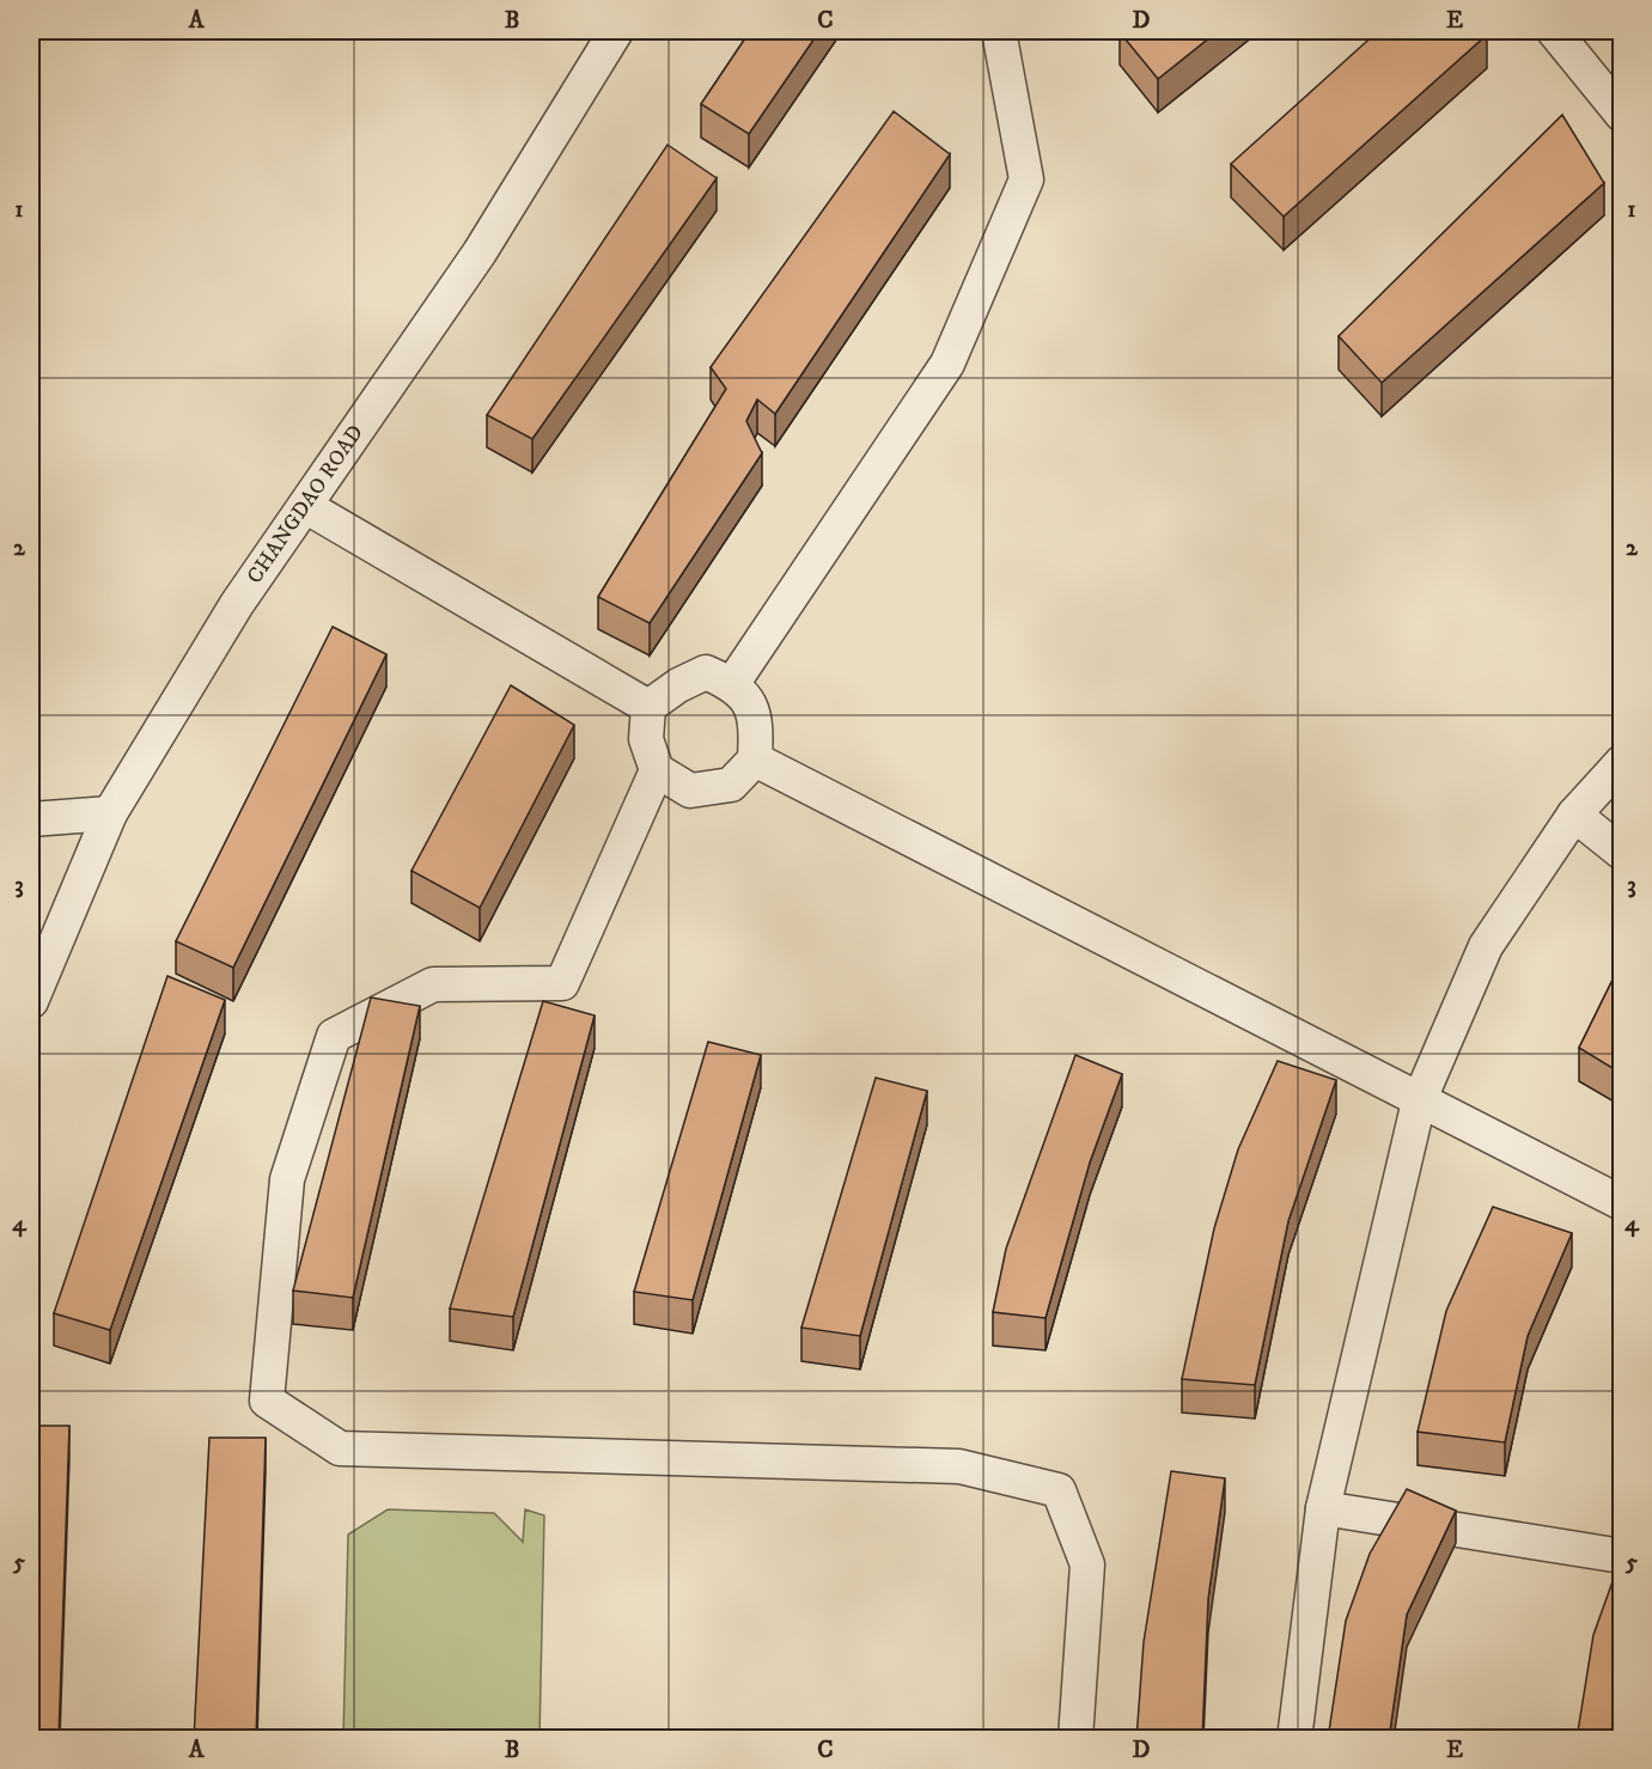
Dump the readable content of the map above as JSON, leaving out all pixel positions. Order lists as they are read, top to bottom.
{
  "streets": {
    "street": ["CHANGDAO ROAD"]
  },
  "grid": {
    "columns": [
      "A",
      "B",
      "C",
      "D",
      "E"
    ],
    "rows": [
      "1",
      "2",
      "3",
      "4",
      "5"
    ]
  }
}
